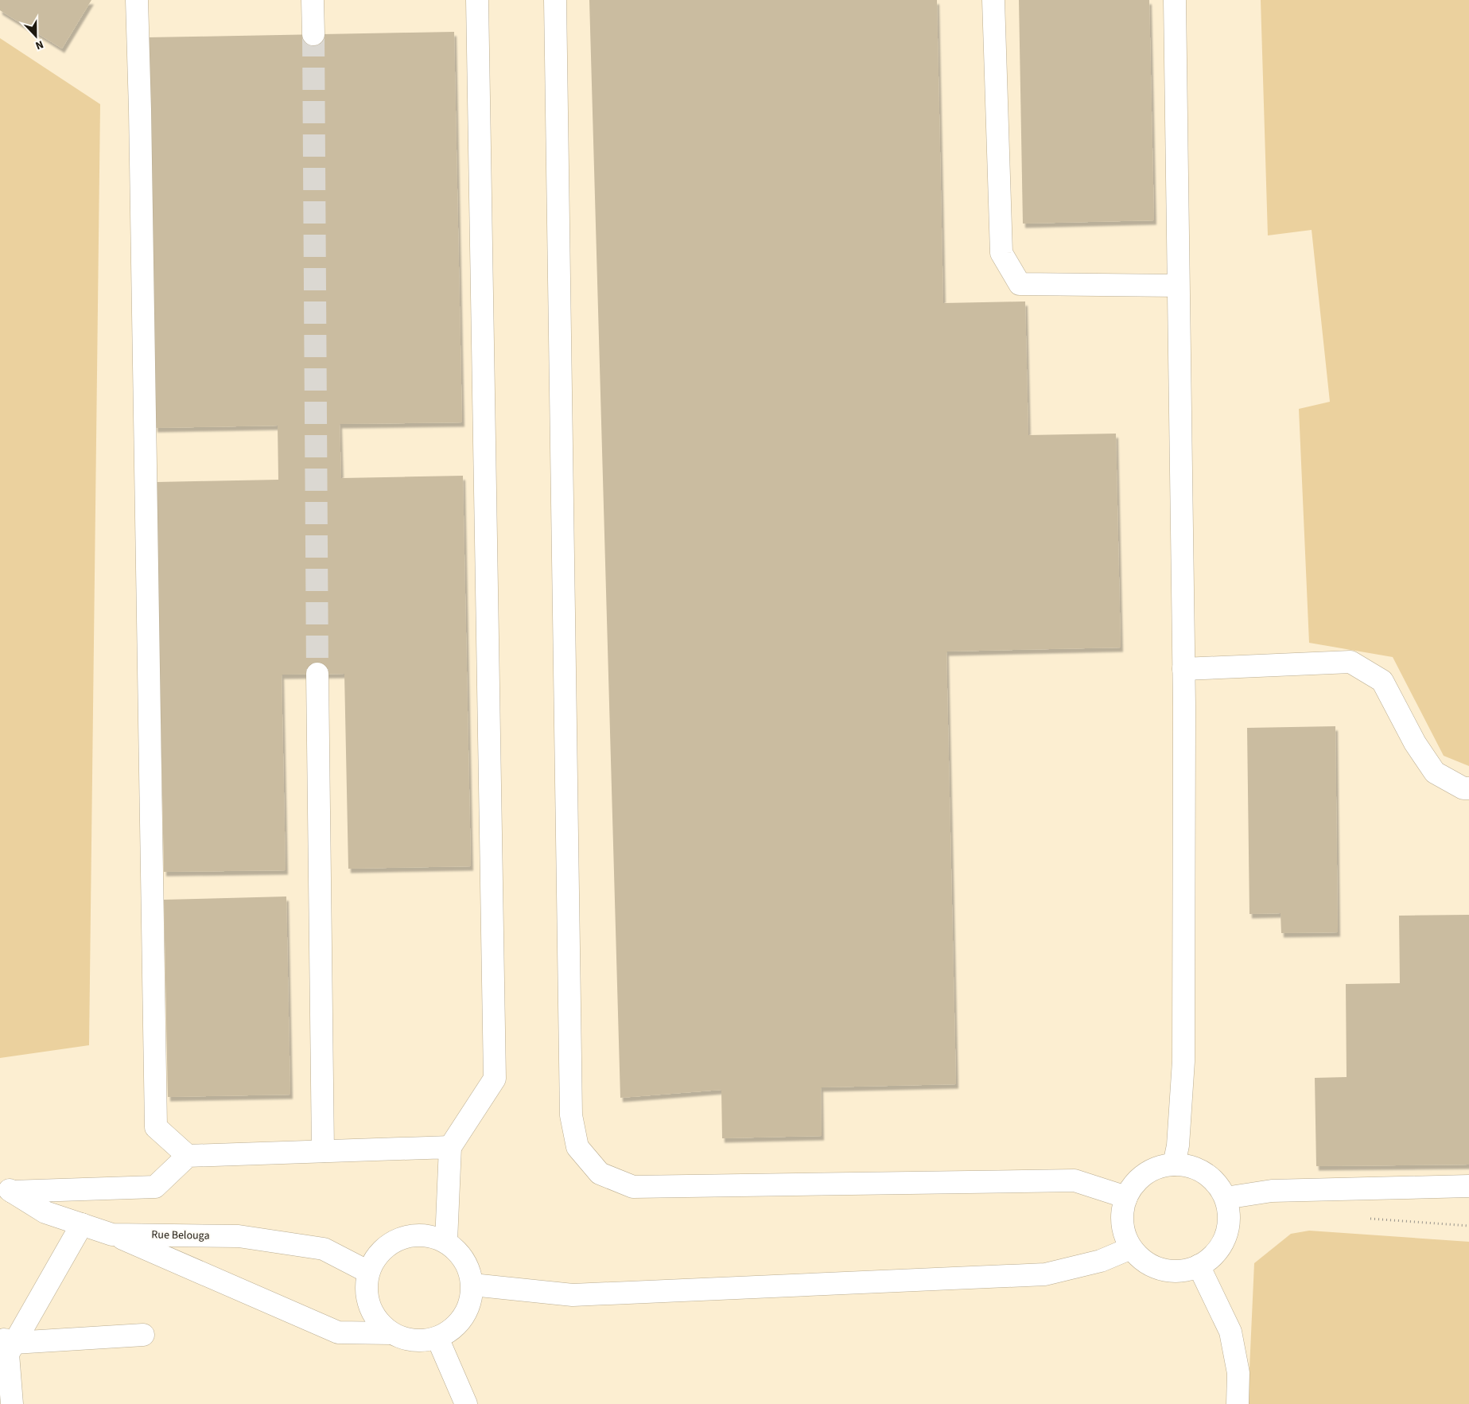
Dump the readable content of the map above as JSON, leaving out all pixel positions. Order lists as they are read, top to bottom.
{
  "streets": {
    "street": ["Rue Belouga"]
  },
  "north": "bottom"
}
